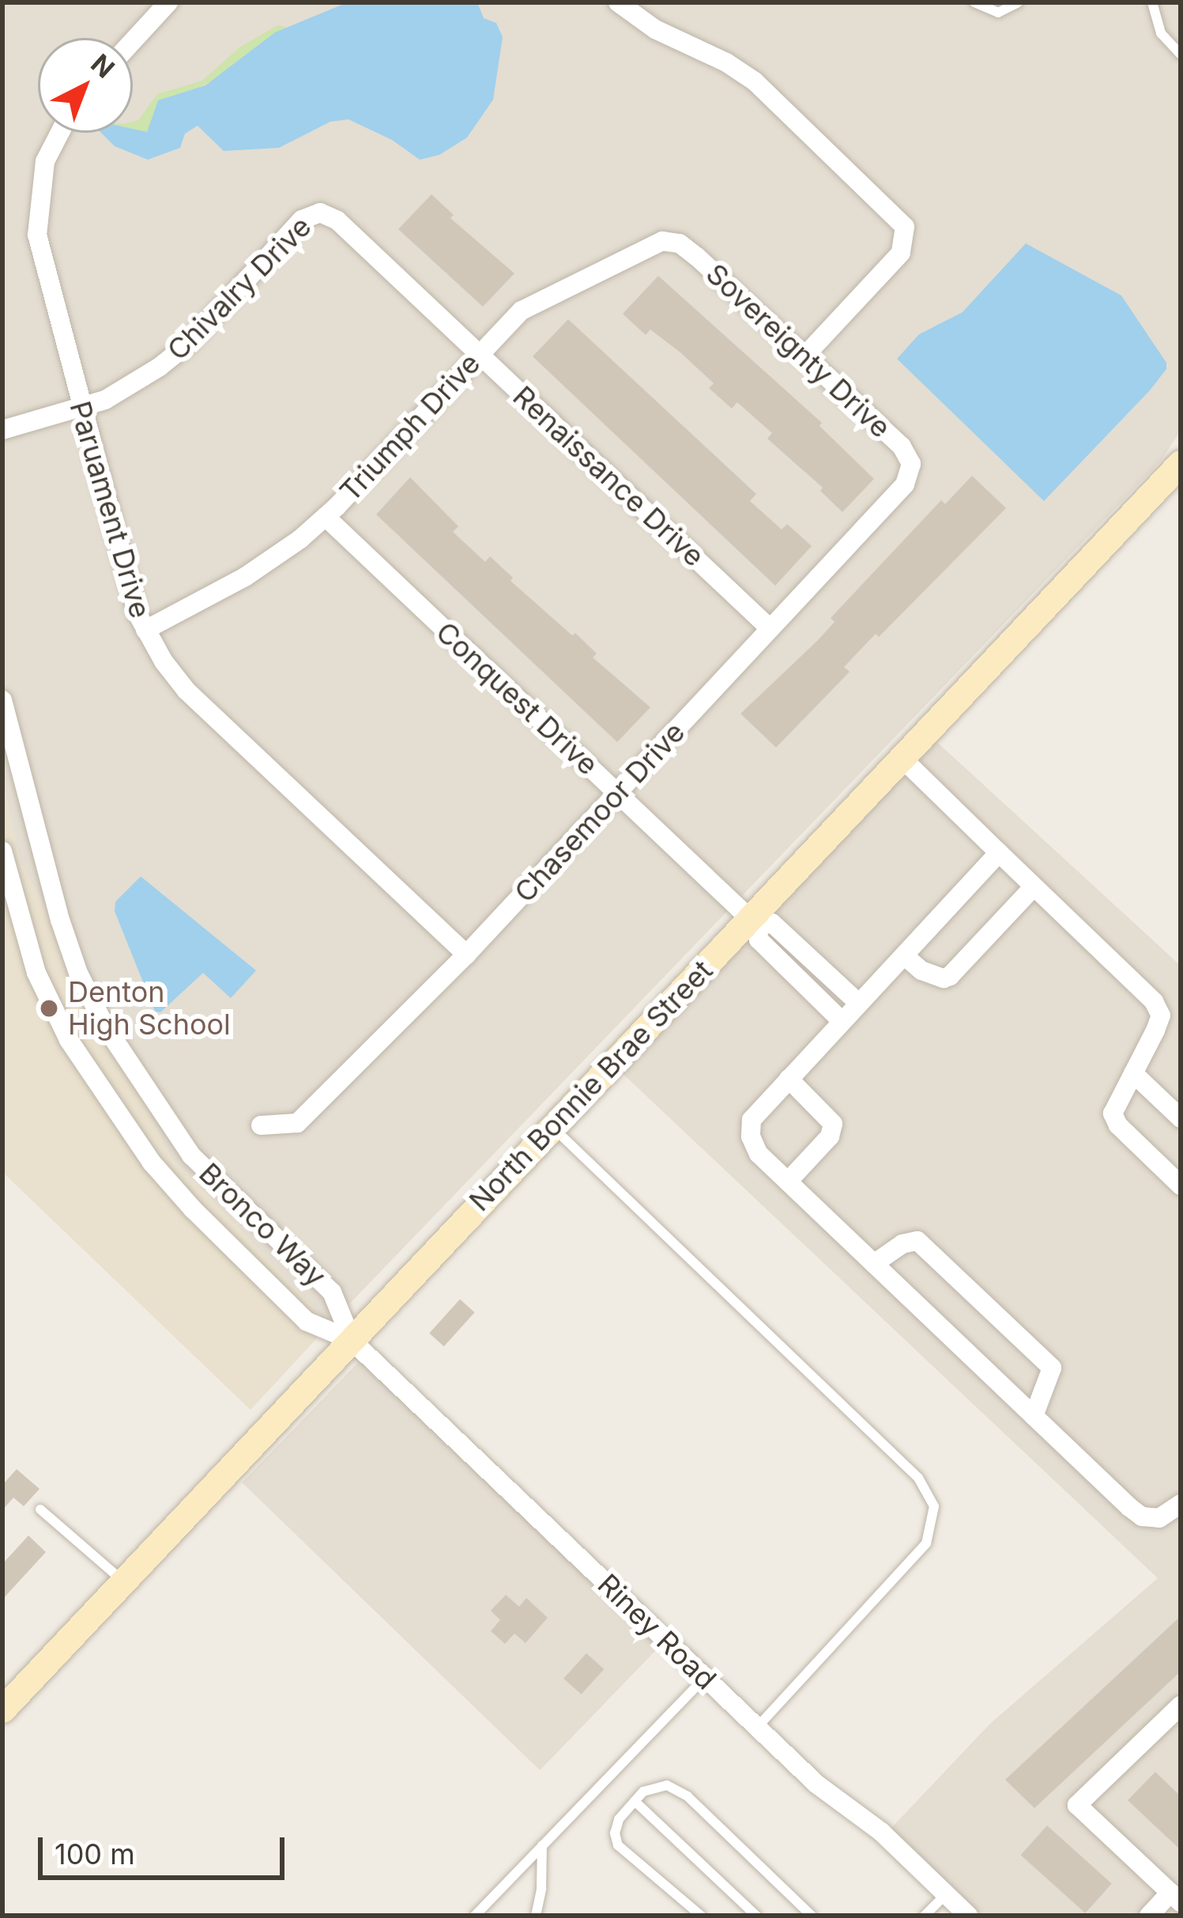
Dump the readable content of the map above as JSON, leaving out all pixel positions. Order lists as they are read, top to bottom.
{
  "streets": {
    "main road": ["North Bonnie Brae Street"],
    "street": [
      "Chivalry Drive",
      "Sovereignty Drive",
      "Triumph Drive",
      "Renaissance Drive",
      "Paruament Drive",
      "Conquest Drive",
      "Chasemoor Drive",
      "Bronco Way",
      "Riney Road"
    ]
  },
  "crossings": [
    ["Chivalry Drive", "Renaissance Drive"],
    ["Chivalry Drive", "Paruament Drive"],
    ["Sovereignty Drive", "Triumph Drive"],
    ["Sovereignty Drive", "Chasemoor Drive"],
    ["Triumph Drive", "Renaissance Drive"],
    ["Triumph Drive", "Paruament Drive"],
    ["Triumph Drive", "Conquest Drive"],
    ["Renaissance Drive", "Chasemoor Drive"],
    ["Paruament Drive", "Chasemoor Drive"],
    ["Conquest Drive", "Chasemoor Drive"],
    ["Conquest Drive", "North Bonnie Brae Street"],
    ["North Bonnie Brae Street", "Bronco Way"],
    ["North Bonnie Brae Street", "Riney Road"],
    ["Bronco Way", "Riney Road"]
  ],
  "places": ["Denton High School"],
  "scale_bar": "100 m",
  "north": "top right"
}
